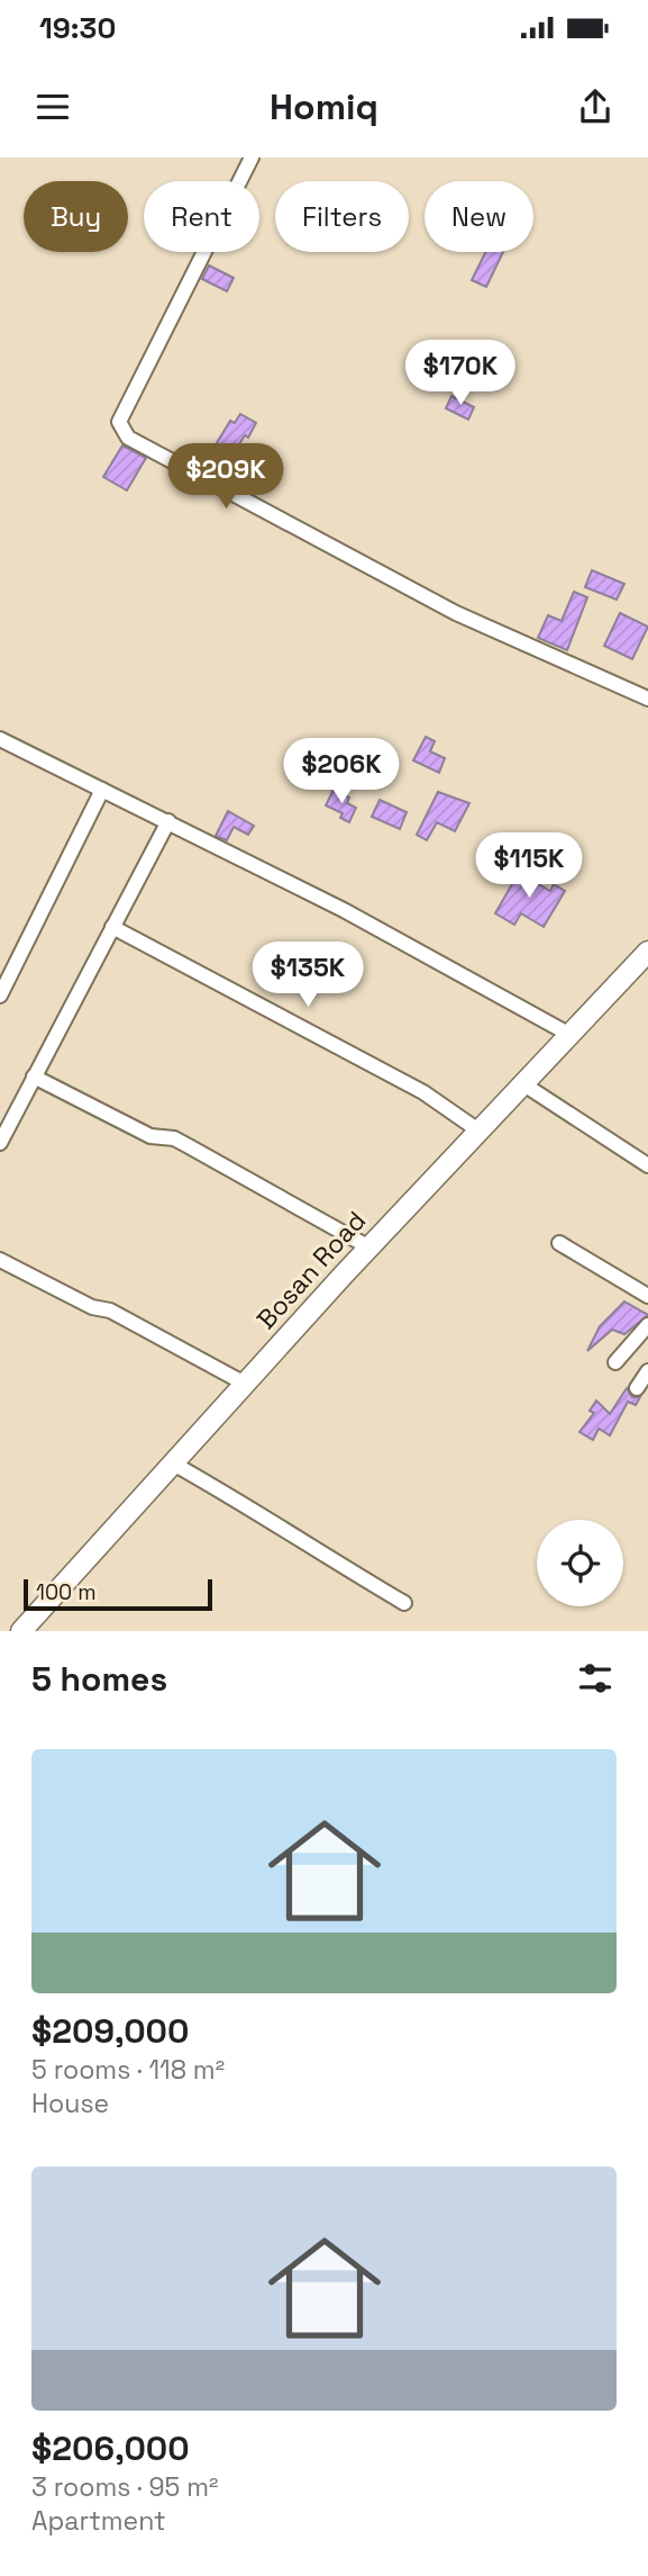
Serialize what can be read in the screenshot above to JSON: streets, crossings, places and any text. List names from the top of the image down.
{
  "streets": {
    "main road": ["Bosan Road"]
  },
  "scale_bar": "100 m",
  "page": {
    "status": "19:30",
    "header": "Homiq",
    "chip": [
      "Buy",
      "Rent",
      "Filters",
      "New"
    ],
    "price": [
      "$170K",
      "$209K",
      "$206K",
      "$115K",
      "$135K"
    ],
    "scale": "100 m",
    "heading": "5 homes",
    "list": [
      {
        "name": "$209,000",
        "note": "5 rooms · 118 m² · House"
      },
      {
        "name": "$206,000",
        "note": "3 rooms · 95 m² · Apartment"
      }
    ]
  }
}
